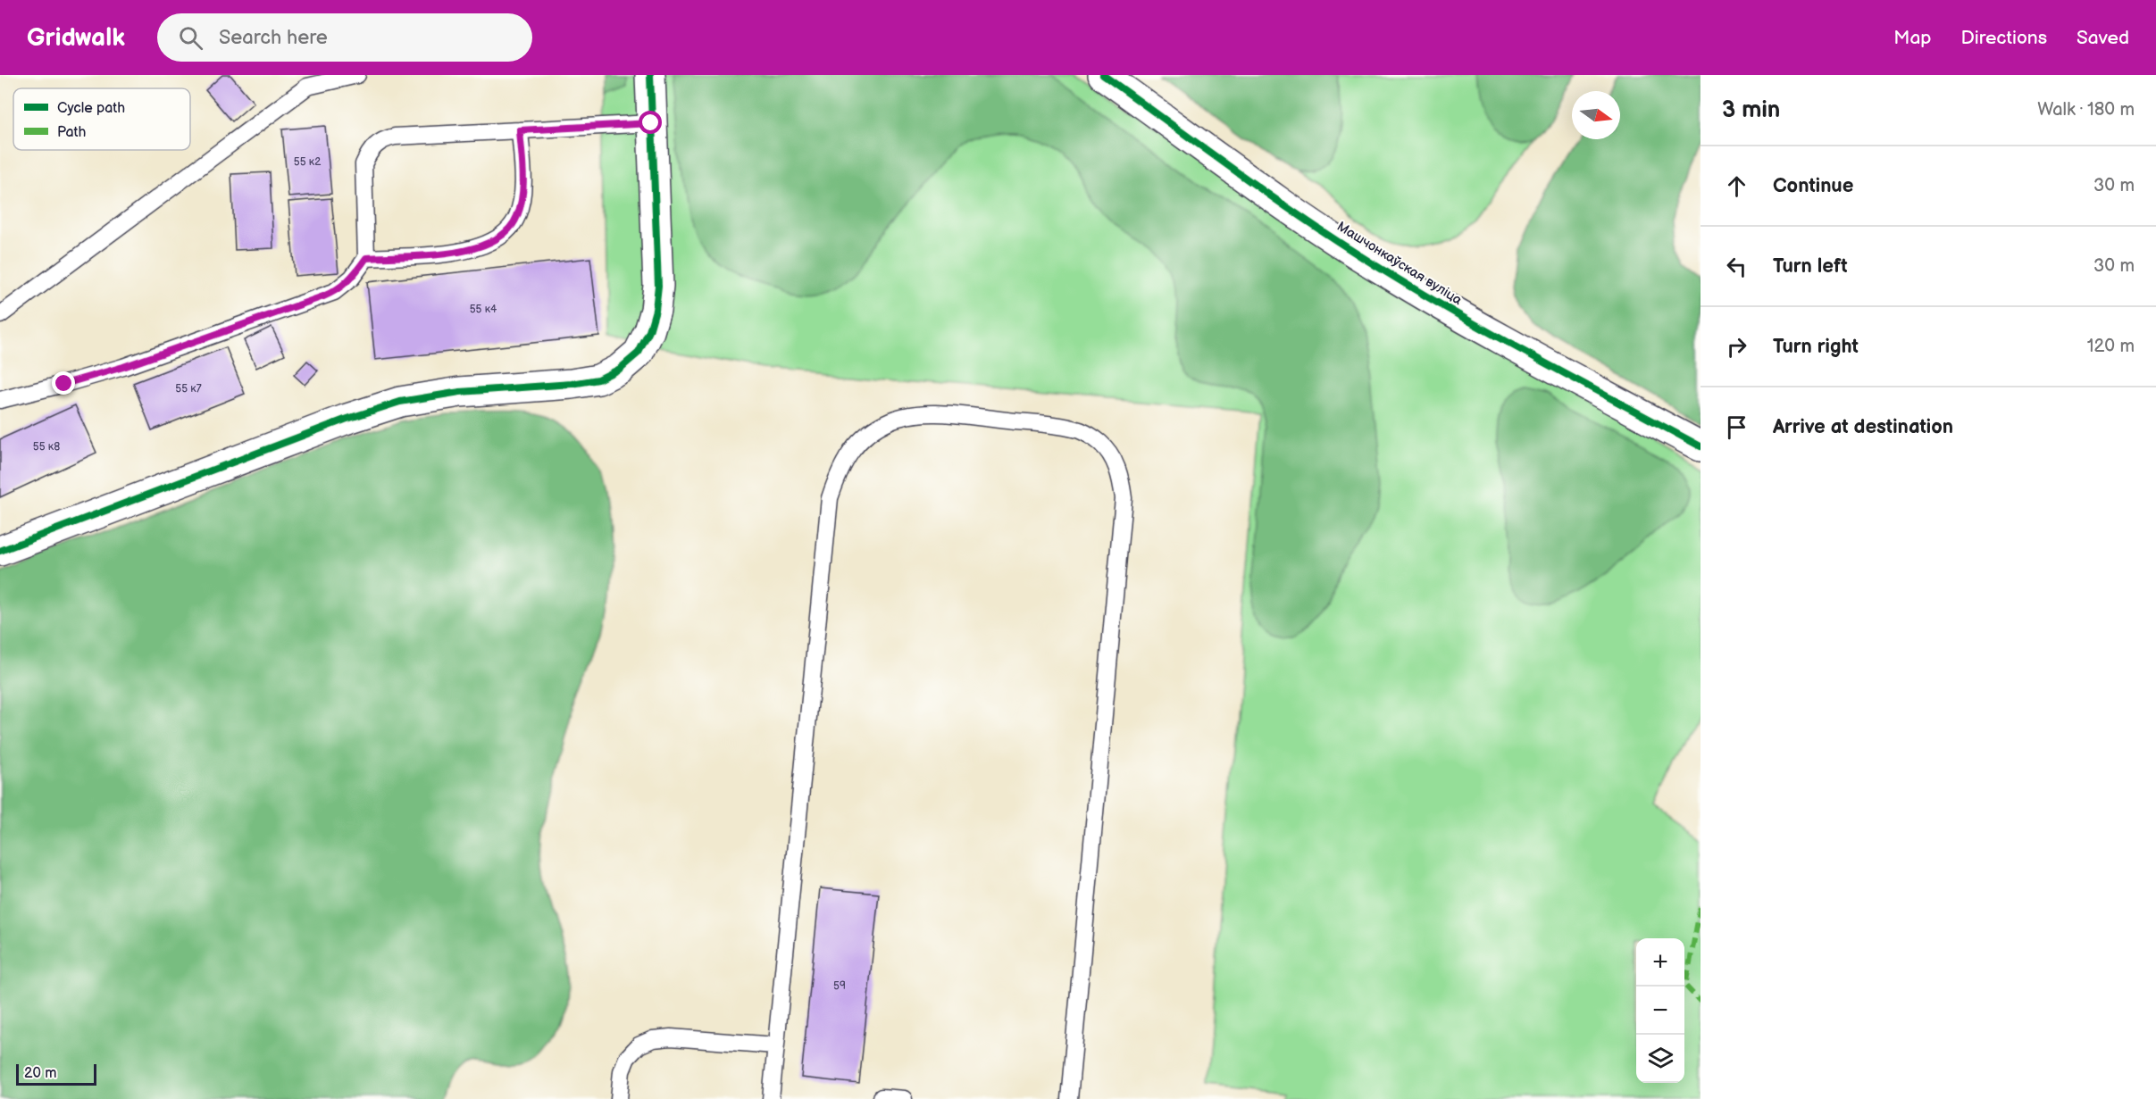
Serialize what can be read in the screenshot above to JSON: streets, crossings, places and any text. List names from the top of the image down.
{
  "streets": {
    "street": ["Машчонкаўская вуліца"]
  },
  "house_numbers": [
    "55 к2",
    "55 к4",
    "55 к7",
    "55 к8",
    "59"
  ],
  "legend": ["Cycle path", "Path"],
  "scale_bar": "20 m",
  "north": "right",
  "page": {
    "header": "Gridwalk",
    "search": "Search here",
    "nav": ["Map", "Directions", "Saved"],
    "heading": ["3 min", "Walk · 180 m"],
    "list": [
      ["Continue", "30 m"],
      ["Turn left", "30 m"],
      ["Turn right", "120 m"],
      "Arrive at destination"
    ],
    "map_buttons": ["+", "−"],
    "scale": "20 m"
  }
}
